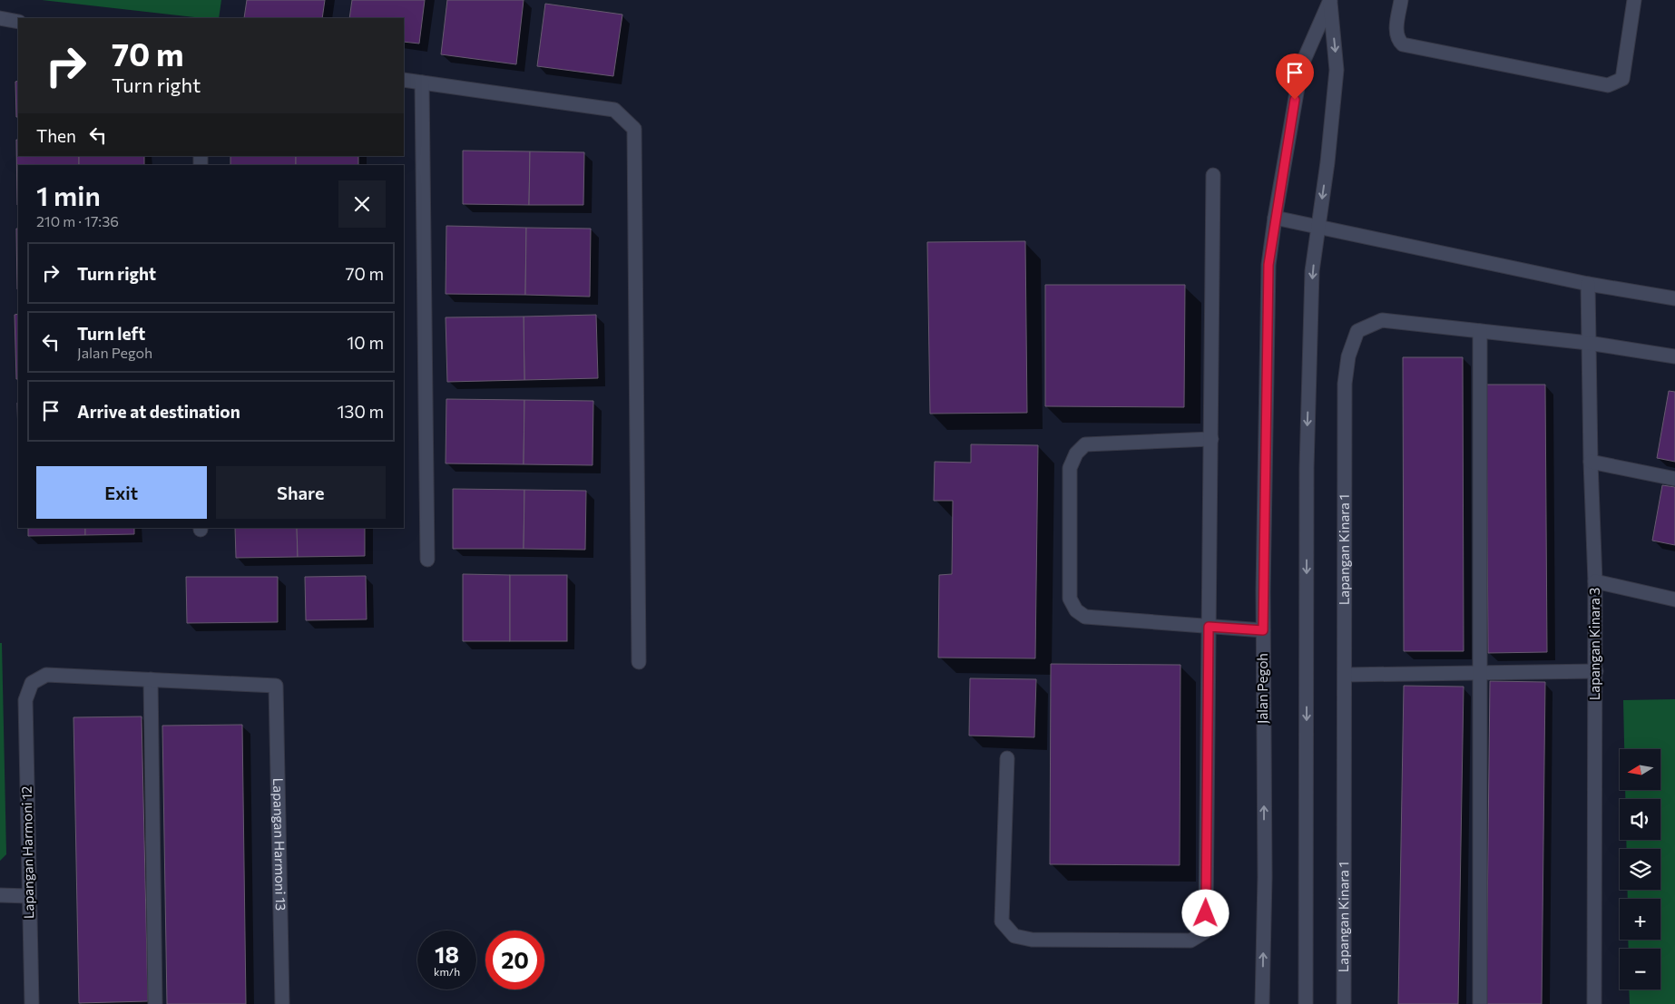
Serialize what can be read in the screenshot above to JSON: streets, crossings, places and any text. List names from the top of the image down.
{
  "streets": {
    "street": [
      "Lapangan Kinara 1",
      "Lapangan Kinara 3",
      "Jalan Pegoh",
      "Lapangan Harmoni 13",
      "Lapangan Harmoni 12"
    ]
  },
  "crossings": [
    ["Lapangan Kinara 1", "Lapangan Kinara 3"],
    ["Lapangan Harmoni 13", "Lapangan Harmoni 12"]
  ],
  "north": "left",
  "page": {
    "turn": ["70 m", "Turn right"],
    "then": "Then",
    "heading": ["1 min", "210 m · 17:36"],
    "list": [
      {
        "name": "Turn right",
        "value": "70 m"
      },
      {
        "name": "Turn left",
        "note": "Jalan Pegoh",
        "value": "10 m"
      },
      {
        "name": "Arrive at destination",
        "value": "130 m"
      }
    ],
    "buttons": ["Exit", "Share"],
    "map_buttons": ["+", "−"],
    "speed": "18 km/h",
    "limit": "20"
  }
}
